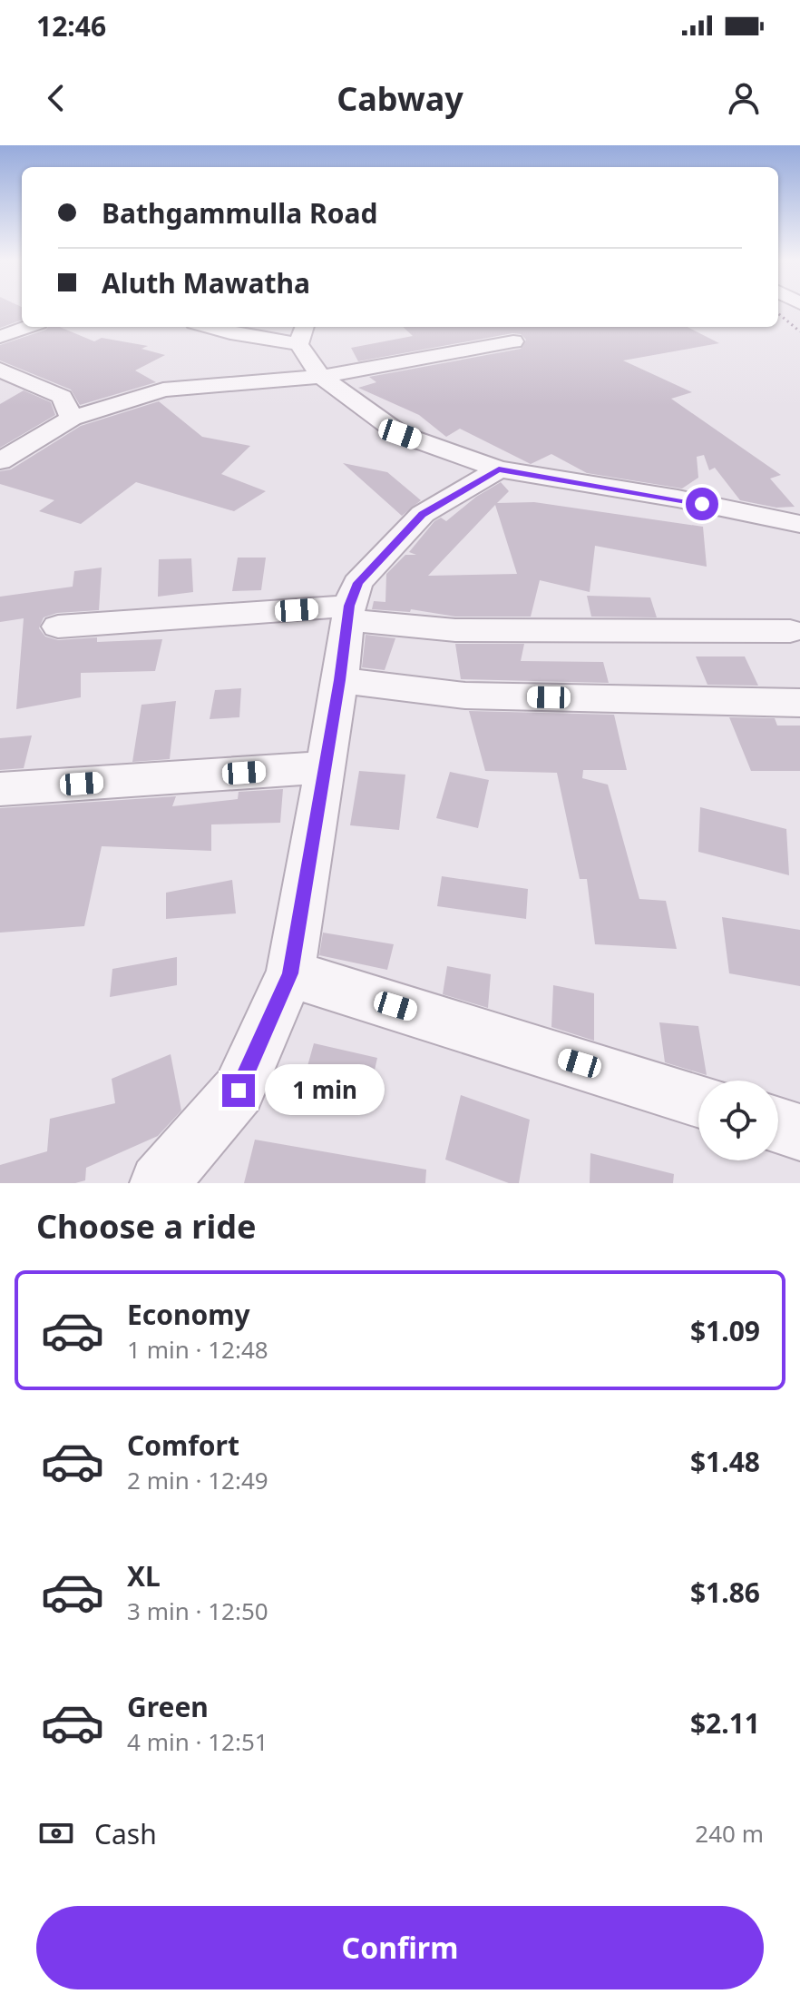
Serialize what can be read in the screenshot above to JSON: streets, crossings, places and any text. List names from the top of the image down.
{
  "page": {
    "status": "12:46",
    "header": "Cabway",
    "banner": ["Bathgammulla Road", "Aluth Mawatha"],
    "bubble": "1 min",
    "heading": "Choose a ride",
    "list": [
      {
        "name": "Economy",
        "note": "1 min · 12:48",
        "value": "$1.09"
      },
      {
        "name": "Comfort",
        "note": "2 min · 12:49",
        "value": "$1.48"
      },
      {
        "name": "XL",
        "note": "3 min · 12:50",
        "value": "$1.86"
      },
      {
        "name": "Green",
        "note": "4 min · 12:51",
        "value": "$2.11"
      }
    ],
    "pay": ["Cash", "240 m"],
    "buttons": "Confirm"
  }
}
